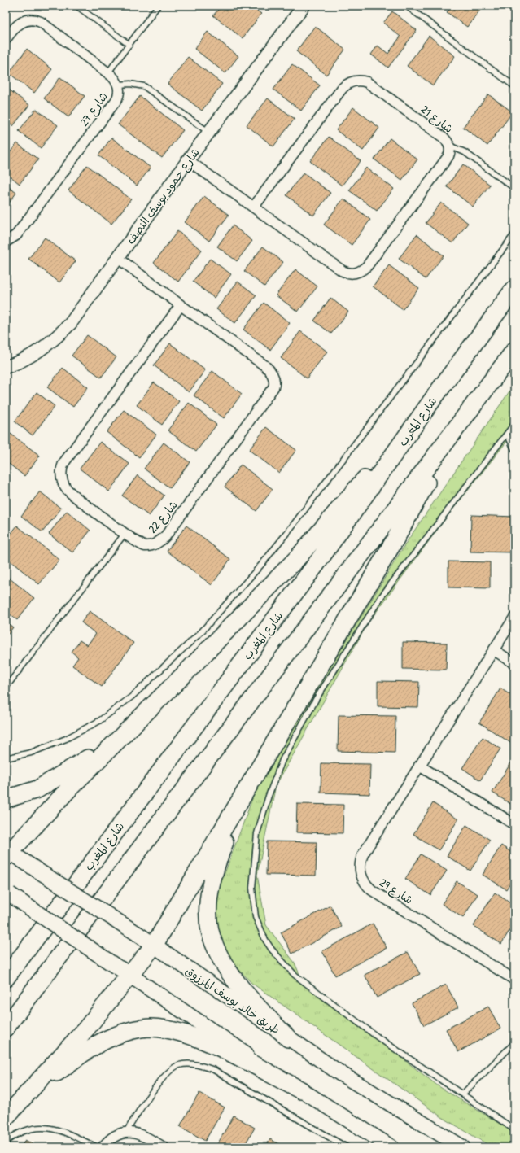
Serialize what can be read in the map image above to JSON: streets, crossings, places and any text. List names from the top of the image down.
{
  "streets": {
    "highway": ["شارع المغرب"],
    "main road": ["طريق خالد يوسف المرزوق"],
    "street": [
      "شارع 27",
      "شارع 21",
      "شارع حمود يوسف النصف",
      "شارع 22",
      "شارع 29"
    ]
  },
  "crossings": [
    ["شارع 21", "شارع حمود يوسف النصف"],
    ["شارع حمود يوسف النصف", "شارع 22"]
  ]
}
